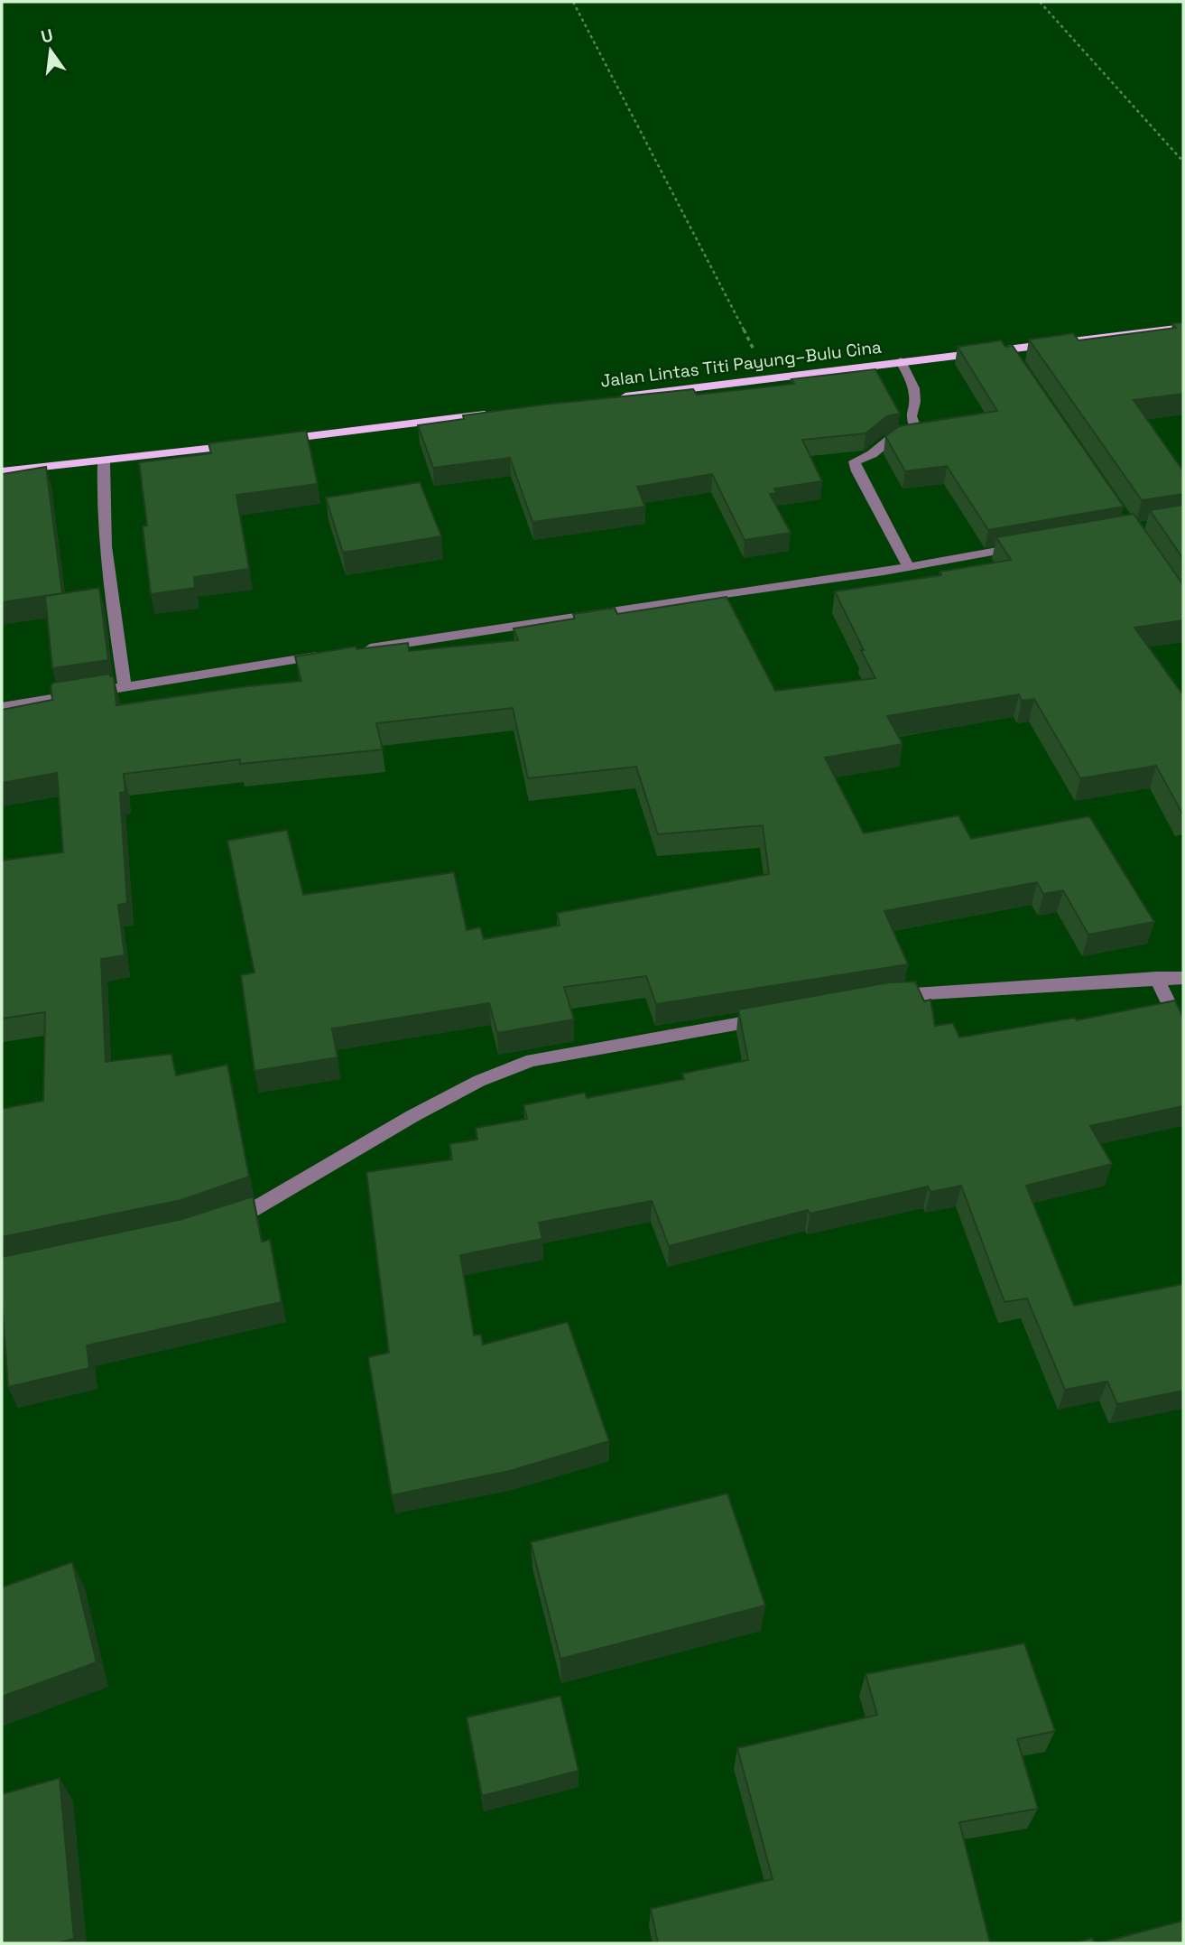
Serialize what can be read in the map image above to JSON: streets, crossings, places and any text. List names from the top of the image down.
{
  "streets": {
    "main road": ["Jalan Lintas Titi Payung–Bulu Cina"]
  },
  "north": "top"
}
